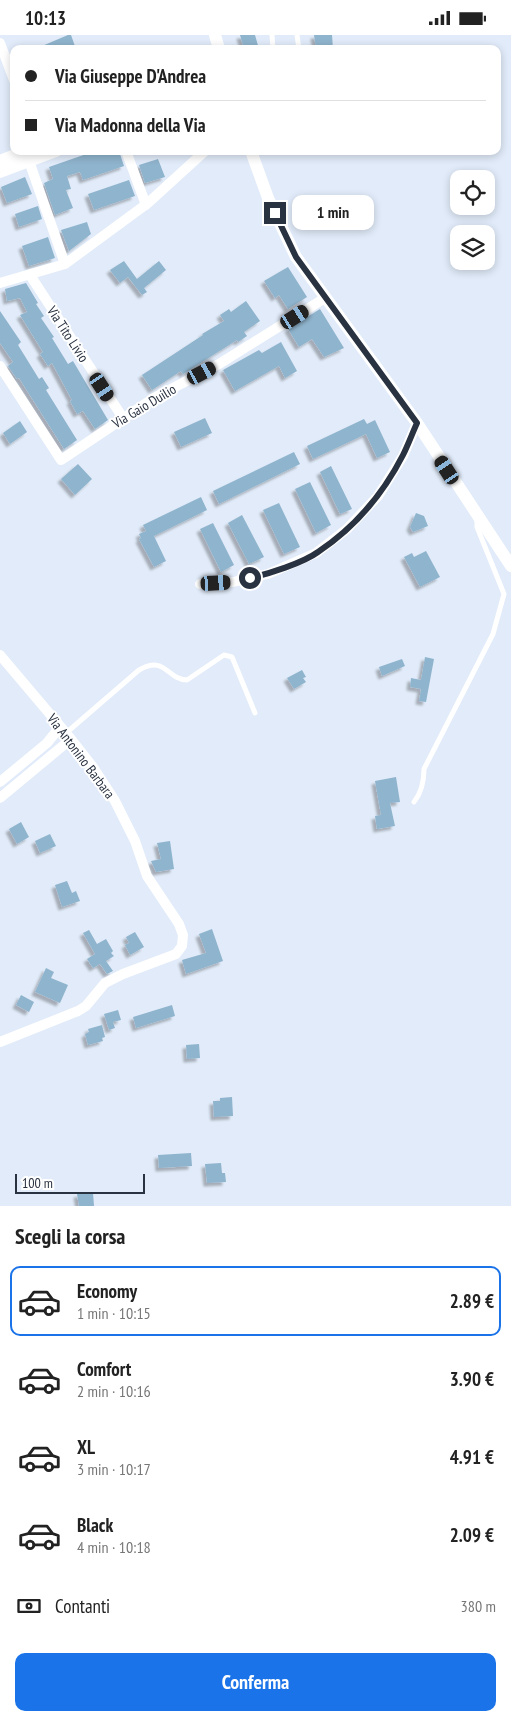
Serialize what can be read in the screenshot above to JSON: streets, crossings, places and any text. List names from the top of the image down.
{
  "streets": {
    "street": ["Via Tito Livio", "Via Gaio Duilio", "Via Antonino Barbara"]
  },
  "crossings": [
    ["Via Tito Livio", "Via Gaio Duilio"]
  ],
  "scale_bar": "100 m",
  "page": {
    "status": "10:13",
    "banner": ["Via Giuseppe D'Andrea", "Via Madonna della Via"],
    "bubble": "1 min",
    "scale": "100 m",
    "heading": "Scegli la corsa",
    "list": [
      {
        "name": "Economy",
        "note": "1 min · 10:15",
        "value": "2.89 €"
      },
      {
        "name": "Comfort",
        "note": "2 min · 10:16",
        "value": "3.90 €"
      },
      {
        "name": "XL",
        "note": "3 min · 10:17",
        "value": "4.91 €"
      },
      {
        "name": "Black",
        "note": "4 min · 10:18",
        "value": "2.09 €"
      }
    ],
    "pay": ["Contanti", "380 m"],
    "buttons": "Conferma"
  }
}
